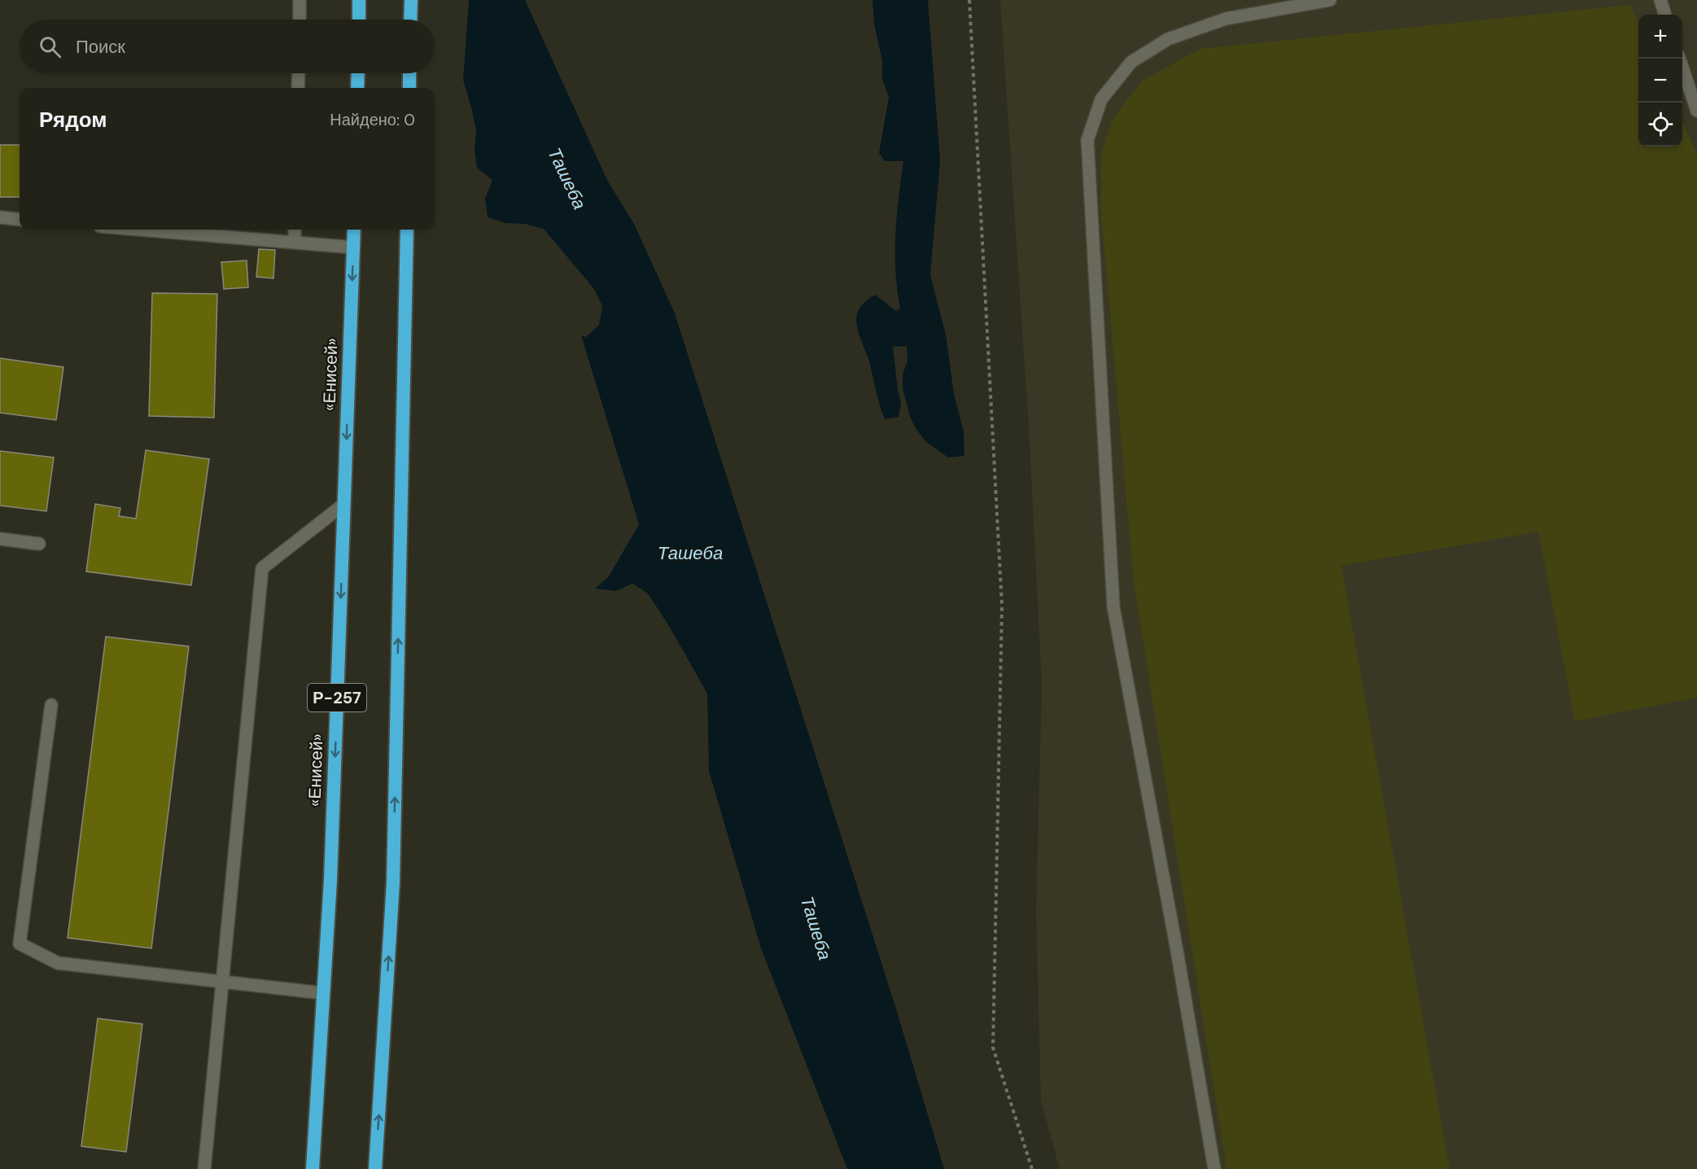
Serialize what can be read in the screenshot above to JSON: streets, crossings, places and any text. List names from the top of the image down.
{
  "streets": {
    "highway": ["«Енисей»", "Р-257"]
  },
  "water": ["Ташеба"],
  "page": {
    "map_buttons": ["+", "−"],
    "search": "Поиск",
    "heading": ["Рядом", "Найдено: 0"]
  }
}
